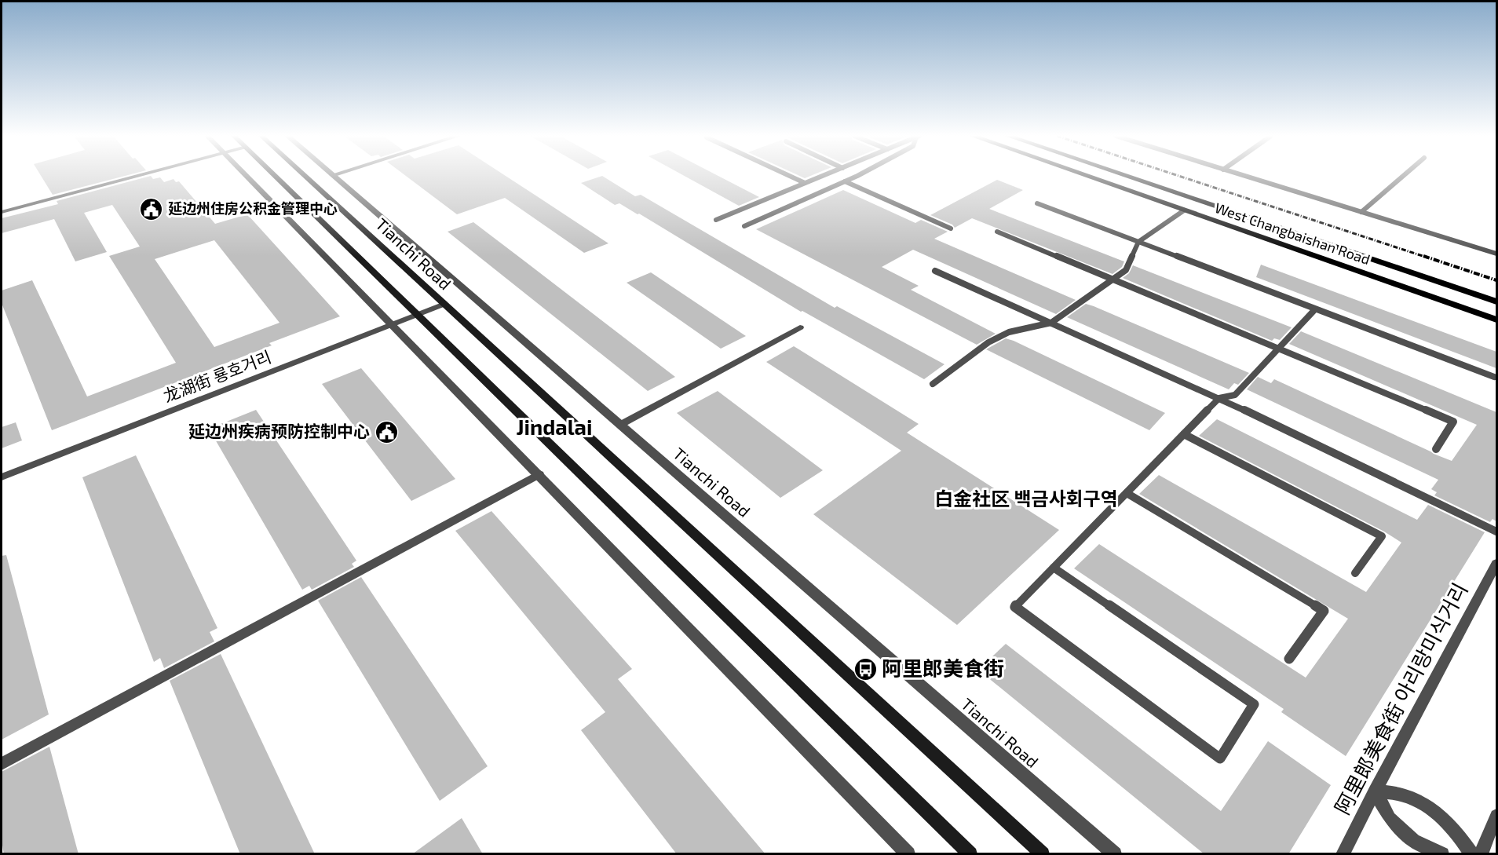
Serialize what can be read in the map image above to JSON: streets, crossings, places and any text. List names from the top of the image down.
{
  "streets": {
    "main road": ["West Changbaishan Road", "Tianchi Road"],
    "street": ["龙湖街 룡호거리", "阿里郎美食街 아리랑미식거리"]
  },
  "crossings": [
    ["Tianchi Road", "龙湖街 룡호거리"]
  ],
  "districts": ["Jindalai", "白金社区 백금사회구역"],
  "places": {
    "public building": ["延边州住房公积金管理中心", "延边州疾病预防控制中心"],
    "bus stop": ["阿里郎美食街"]
  }
}
